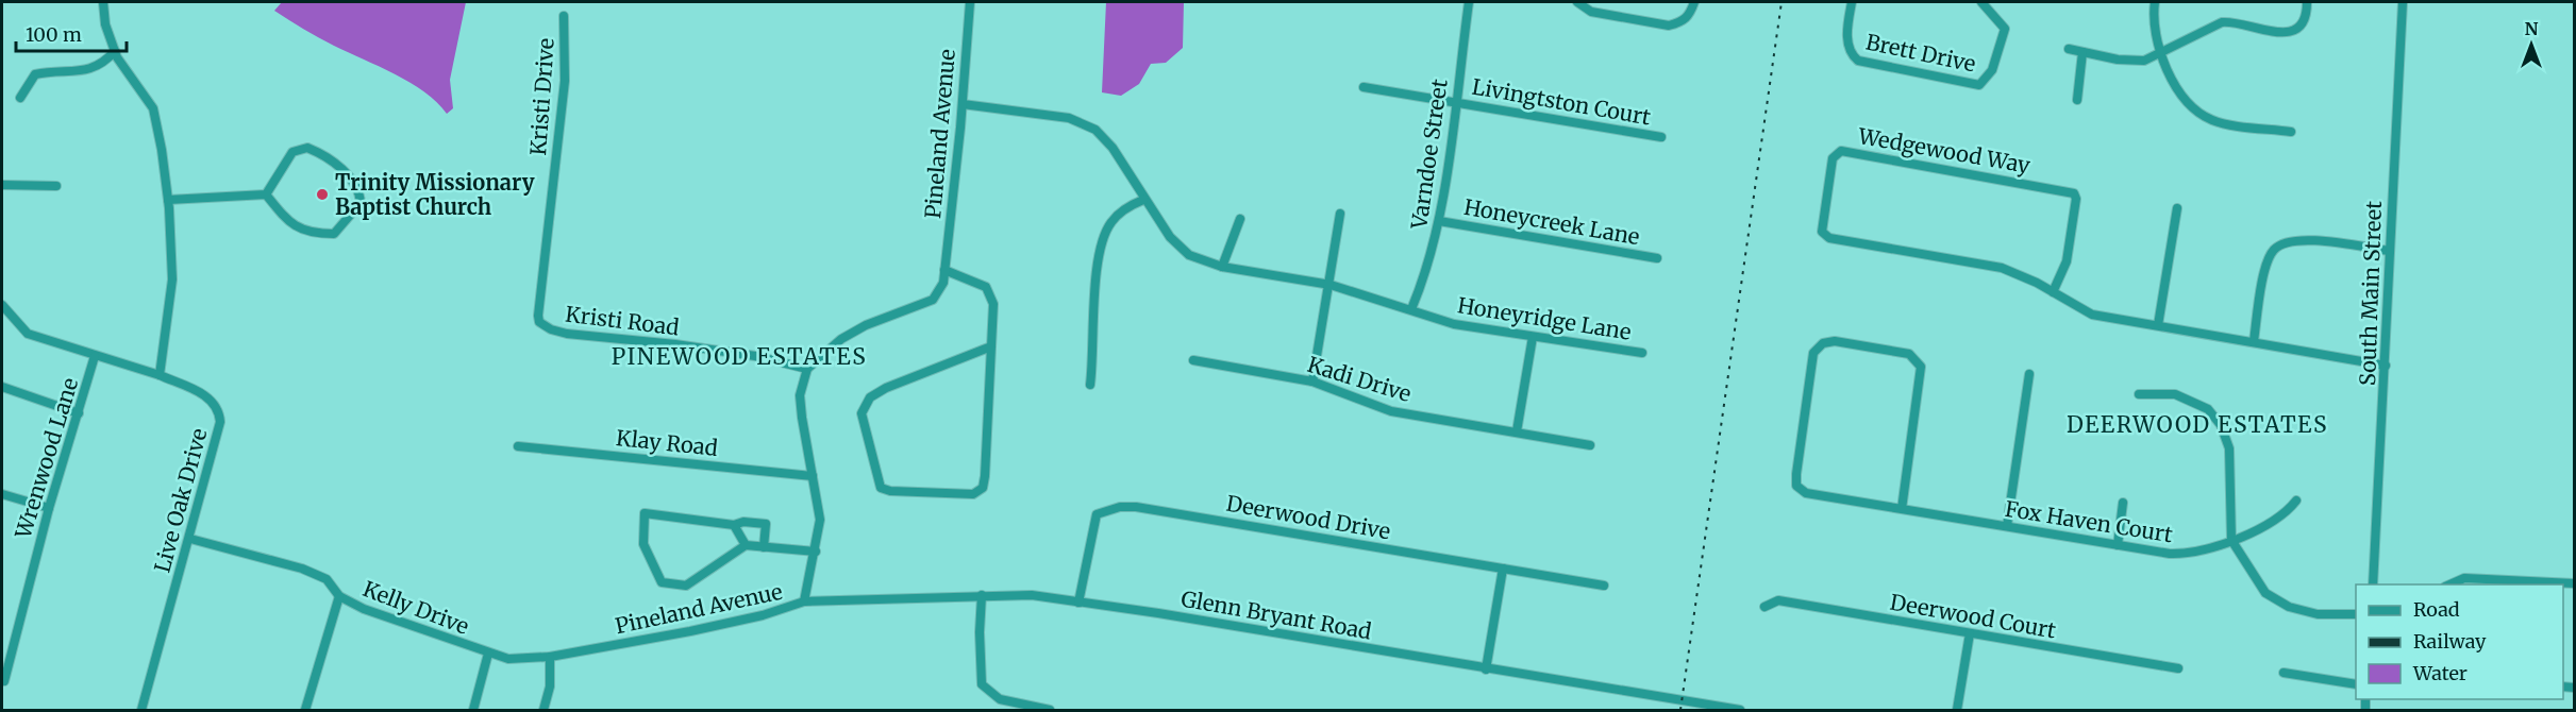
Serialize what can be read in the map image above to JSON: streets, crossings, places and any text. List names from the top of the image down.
{
  "streets": {
    "street": [
      "Brett Drive",
      "Kristi Drive",
      "Livingtston Court",
      "Pineland Avenue",
      "Wedgewood Way",
      "Varndoe Street",
      "Honeycreek Lane",
      "South Main Street",
      "Honeyridge Lane",
      "Kristi Road",
      "Kadi Drive",
      "Klay Road",
      "Wrenwood Lane",
      "Live Oak Drive",
      "Deerwood Drive",
      "Fox Haven Court",
      "Kelly Drive",
      "Glenn Bryant Road",
      "Deerwood Court"
    ]
  },
  "crossings": [
    ["Kristi Drive", "Kristi Road"],
    ["Livingtston Court", "Varndoe Street"],
    ["Pineland Avenue", "Kristi Road"],
    ["Pineland Avenue", "Klay Road"],
    ["Pineland Avenue", "Kelly Drive"],
    ["Pineland Avenue", "Glenn Bryant Road"],
    ["Wedgewood Way", "South Main Street"],
    ["Varndoe Street", "Honeycreek Lane"],
    ["Varndoe Street", "Honeyridge Lane"],
    ["Live Oak Drive", "Kelly Drive"],
    ["Deerwood Drive", "Glenn Bryant Road"]
  ],
  "districts": ["PINEWOOD ESTATES", "DEERWOOD ESTATES"],
  "places": ["Trinity Missionary Baptist Church"],
  "legend": ["Road", "Railway", "Water"],
  "scale_bar": "100 m",
  "north": "top"
}
